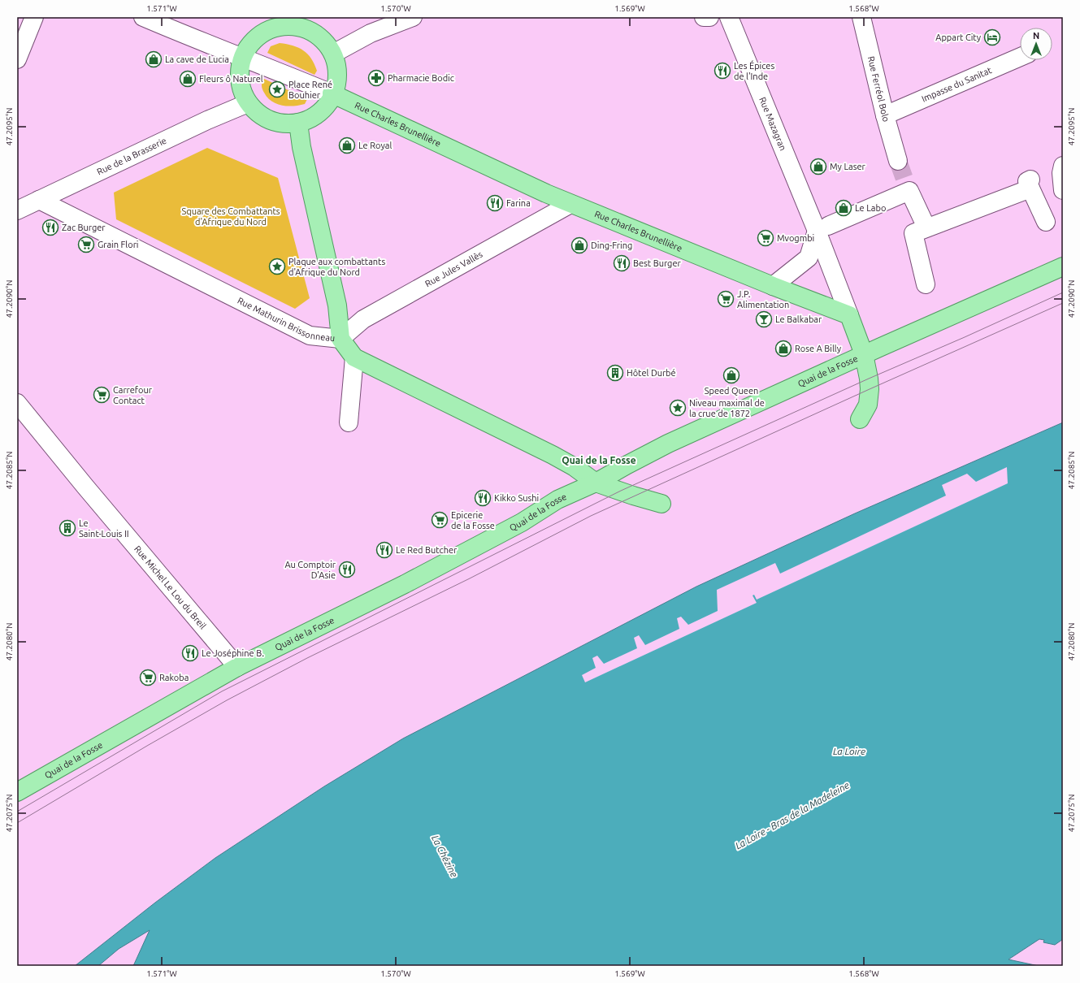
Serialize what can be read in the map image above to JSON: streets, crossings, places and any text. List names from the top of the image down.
{
  "streets": {
    "main road": ["Rue Charles Brunellière", "Rue Mathurin Brissonneau", "Quai de la Fosse"],
    "street": [
      "Impasse du Sanitat",
      "Rue Ferréol Bolo",
      "Rue Mazagran",
      "Rue de la Brasserie",
      "Rue Jules Vallès",
      "Rue Michel Le Lou du Breil"
    ]
  },
  "crossings": [
    ["Impasse du Sanitat", "Rue Ferréol Bolo"],
    ["Rue Charles Brunellière", "Rue Mazagran"],
    ["Rue Charles Brunellière", "Rue Jules Vallès"],
    ["Rue de la Brasserie", "Rue Mathurin Brissonneau"],
    ["Rue Jules Vallès", "Rue Mathurin Brissonneau"],
    ["Rue Mathurin Brissonneau", "Quai de la Fosse"],
    ["Quai de la Fosse", "Rue Michel Le Lou du Breil"]
  ],
  "districts": ["Quai de la Fosse"],
  "water": ["La Loire", "La Loire - Bras de la Madeleine", "La Chézine"],
  "parks": ["Square des Combattants d'Afrique du Nord"],
  "places": {
    "hotel": ["Appart City"],
    "shop": [
      "La cave de Lucia",
      "Fleurs ô Naturel",
      "Le Royal",
      "My Laser",
      "Le Labo",
      "Ding-Fring",
      "Rose A Billy",
      "Speed Queen"
    ],
    "restaurant": [
      "Les Épices de l'Inde",
      "Farina",
      "Zac Burger",
      "Best Burger",
      "Kikko Sushi",
      "Le Red Butcher",
      "Au Comptoir D'Asie",
      "Le Joséphine B."
    ],
    "pharmacy": ["Pharmacie Bodic"],
    "place": ["Place René Bouhier", "Plaque aux combattants d'Afrique du Nord", "Niveau maximal de la crue de 1872"],
    "supermarket": [
      "Mvogmbi",
      "Grain Flori",
      "J.P. Alimentation",
      "Carrefour Contact",
      "Epicerie de la Fosse",
      "Rakoba"
    ],
    "bar": ["Le Balkabar"],
    "building": ["Hôtel Durbé", "Le Saint-Louis II"]
  },
  "north": "top",
  "coordinates": [
    "1.571°W",
    "1.570°W",
    "1.569°W",
    "1.568°W",
    "47.2095°N",
    "47.2090°N",
    "47.2085°N",
    "47.2080°N",
    "47.2075°N"
  ]
}
